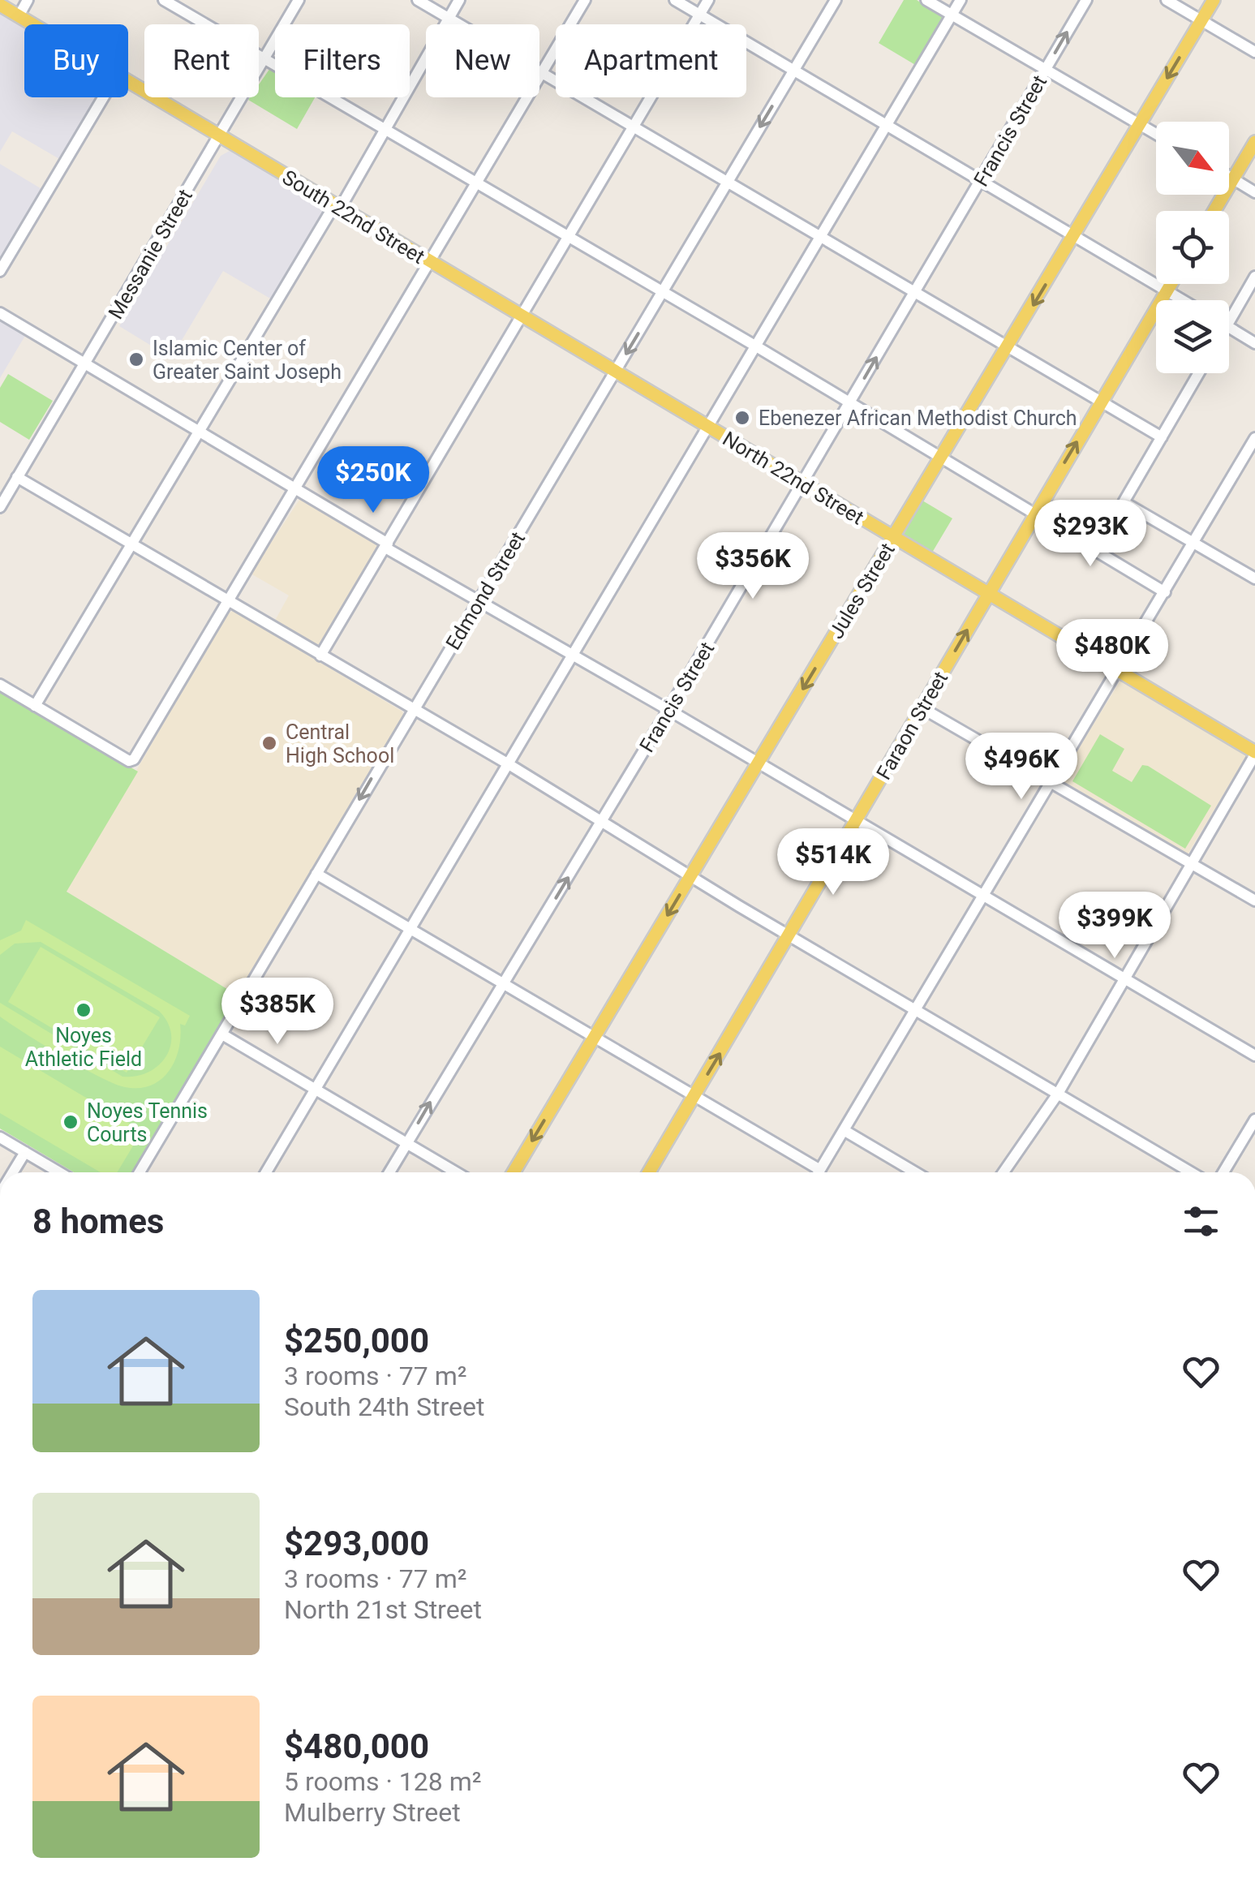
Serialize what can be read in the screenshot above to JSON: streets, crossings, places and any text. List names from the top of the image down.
{
  "streets": {
    "main road": [
      "South 22nd Street",
      "North 22nd Street",
      "Jules Street",
      "Faraon Street"
    ],
    "street": ["Francis Street", "Messanie Street", "Edmond Street"]
  },
  "crossings": [
    ["Francis Street", "North 22nd Street"],
    ["South 22nd Street", "Messanie Street"],
    ["South 22nd Street", "North 22nd Street"],
    ["South 22nd Street", "Edmond Street"],
    ["North 22nd Street", "Jules Street"],
    ["North 22nd Street", "Faraon Street"]
  ],
  "one_way": ["Francis Street", "Jules Street", "Faraon Street"],
  "places": [
    "Islamic Center of Greater Saint Joseph",
    "Ebenezer African Methodist Church",
    "Central High School",
    "Noyes Athletic Field",
    "Noyes Tennis Courts"
  ],
  "north": "bottom right",
  "page": {
    "chip": [
      "Buy",
      "Rent",
      "Filters",
      "New",
      "Apartment"
    ],
    "price": [
      "$250K",
      "$293K",
      "$356K",
      "$480K",
      "$496K",
      "$514K",
      "$399K",
      "$385K"
    ],
    "heading": "8 homes",
    "list": [
      {
        "name": "$250,000",
        "note": "3 rooms · 77 m² · South 24th Street"
      },
      {
        "name": "$293,000",
        "note": "3 rooms · 77 m² · North 21st Street"
      },
      {
        "name": "$480,000",
        "note": "5 rooms · 128 m² · Mulberry Street"
      }
    ]
  }
}
